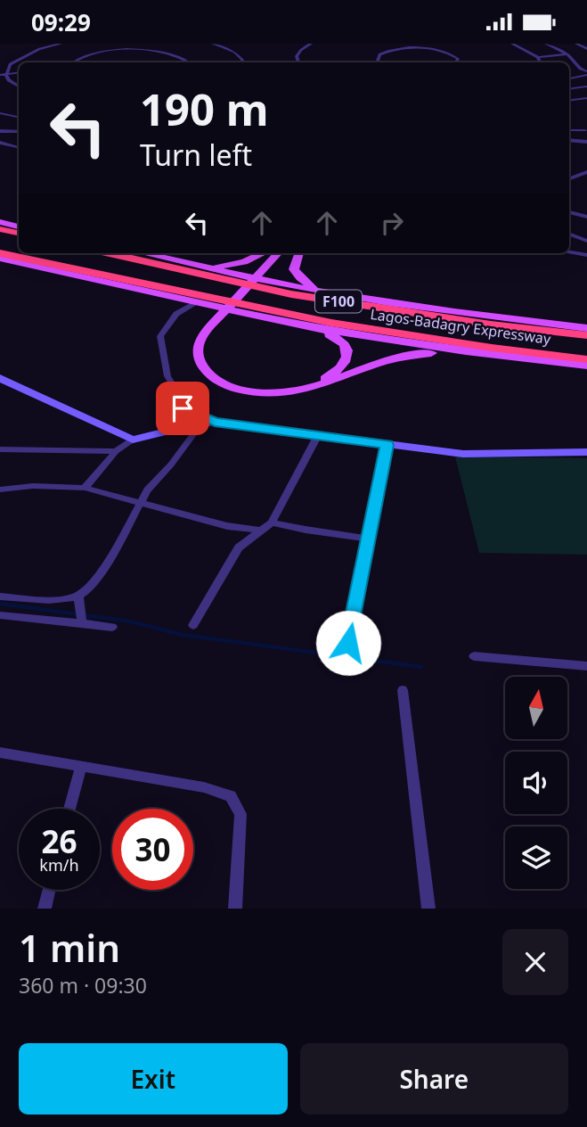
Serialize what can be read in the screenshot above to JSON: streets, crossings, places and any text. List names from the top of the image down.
{
  "streets": {
    "highway": ["F100", "Lagos-Badagry Expressway"]
  },
  "north": "top",
  "page": {
    "status": "09:29",
    "turn": ["190 m", "Turn left"],
    "speed": "26 km/h",
    "limit": "30",
    "heading": ["1 min", "360 m · 09:30"],
    "buttons": ["Exit", "Share"]
  }
}
